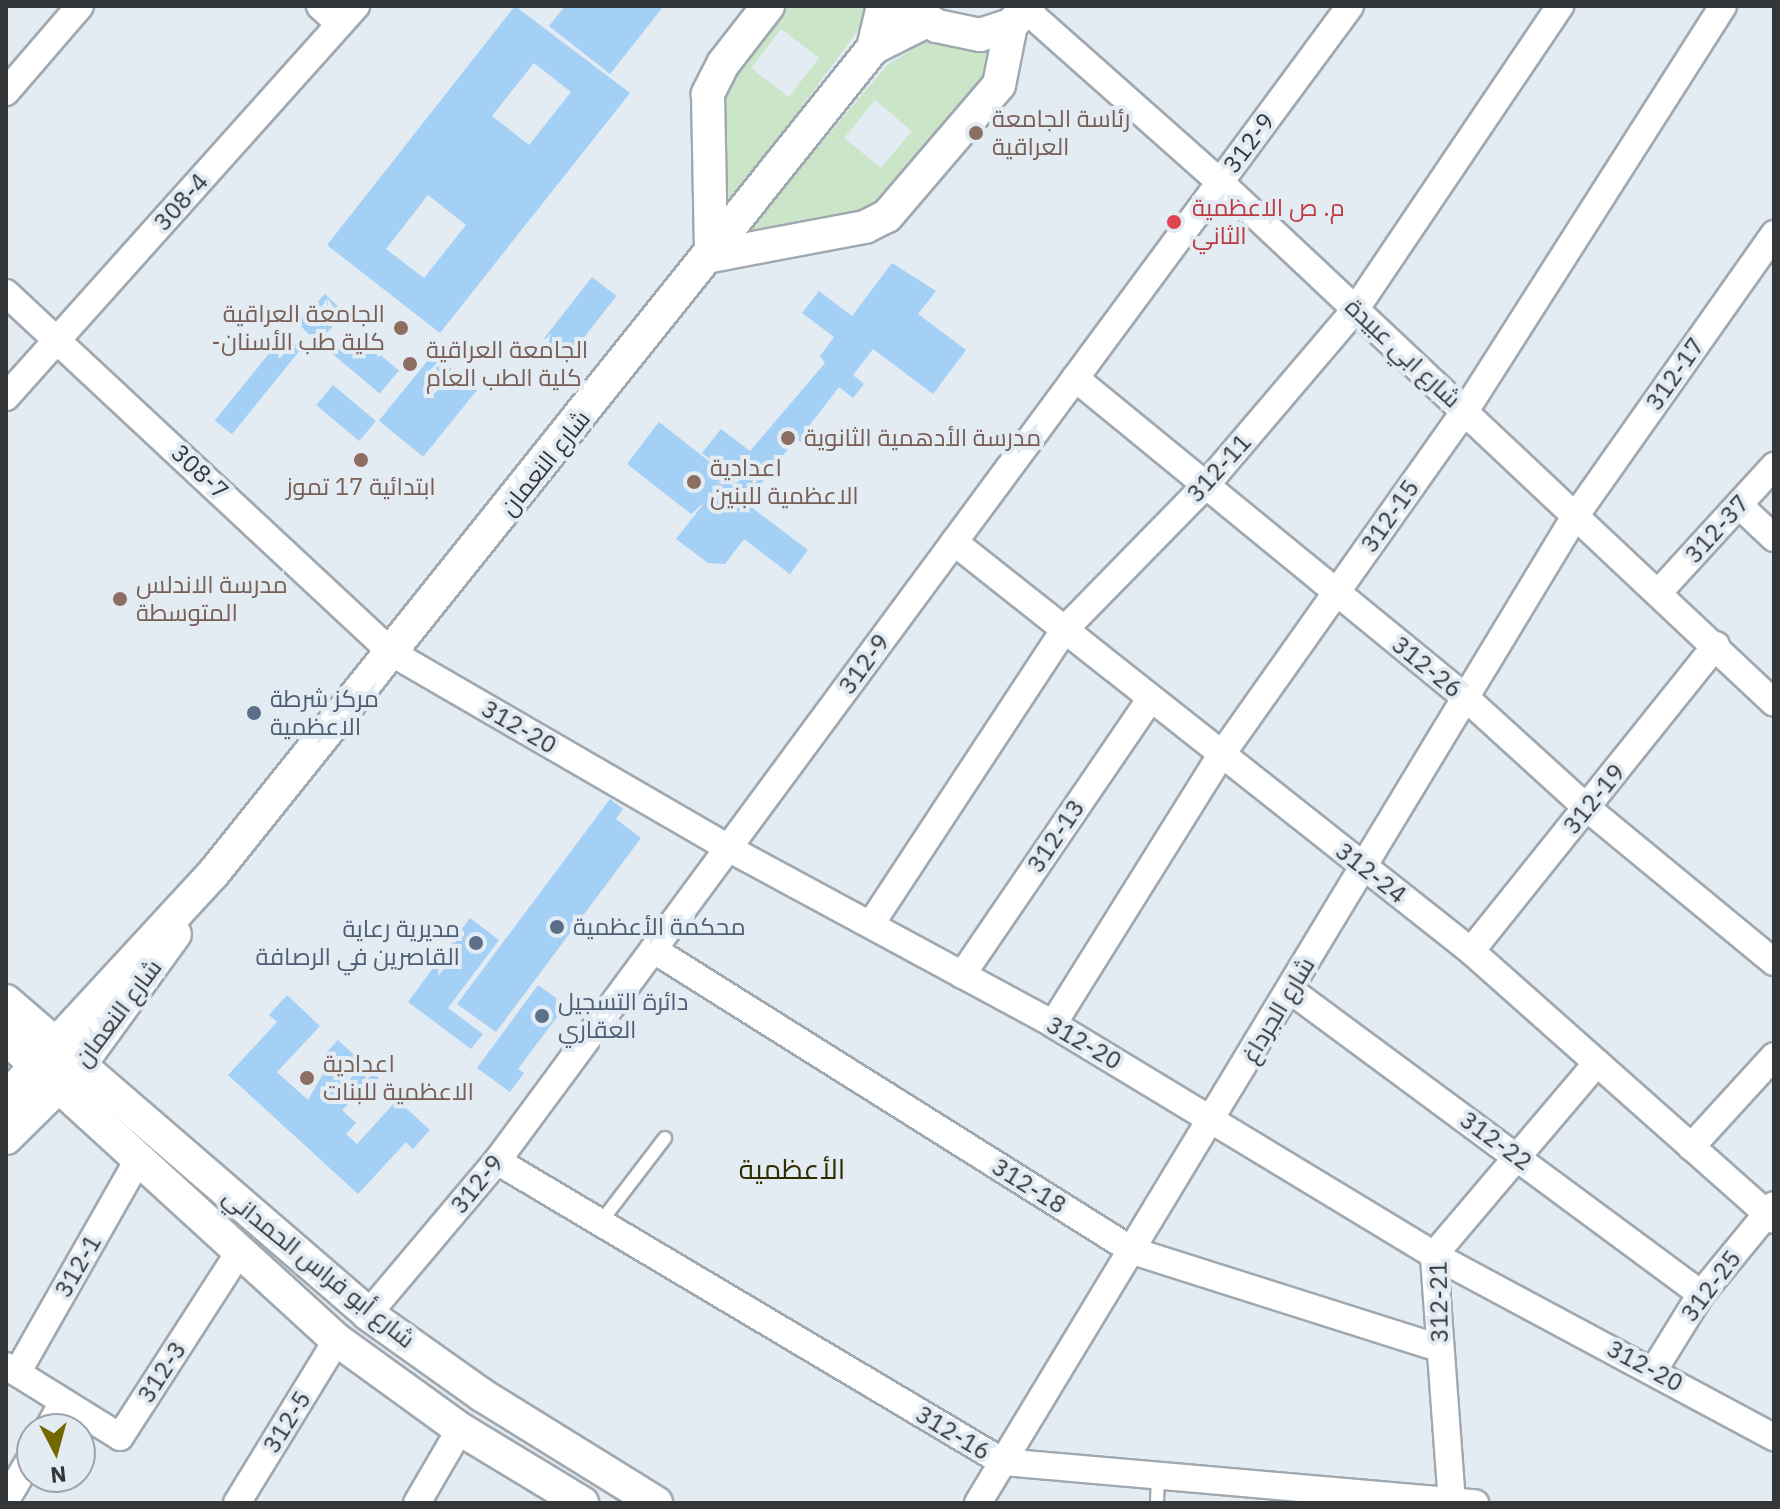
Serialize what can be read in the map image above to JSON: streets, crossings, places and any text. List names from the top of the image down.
{
  "streets": {
    "street": [
      "312-9",
      "308-4",
      "شارع ابي عبيدة",
      "312-17",
      "شارع النعمان",
      "312-11",
      "308-7",
      "312-15",
      "312-37",
      "312-26",
      "312-20",
      "312-19",
      "312-13",
      "312-24",
      "شارع الجرداغ",
      "312-22",
      "312-18",
      "312-1",
      "شارع أبو فراس الحمداني",
      "312-25",
      "312-21",
      "312-3",
      "312-5",
      "312-16"
    ]
  },
  "crossings": [
    ["312-9", "شارع ابي عبيدة"],
    ["312-9", "312-26"],
    ["312-9", "312-20"],
    ["312-9", "312-24"],
    ["312-9", "312-18"],
    ["312-9", "شارع أبو فراس الحمداني"],
    ["312-9", "312-16"],
    ["308-4", "308-7"],
    ["شارع ابي عبيدة", "312-17"],
    ["شارع ابي عبيدة", "312-11"],
    ["شارع ابي عبيدة", "312-15"],
    ["شارع ابي عبيدة", "312-37"],
    ["شارع ابي عبيدة", "312-19"],
    ["شارع ابي عبيدة", "شارع الجرداغ"],
    ["312-17", "شارع الجرداغ"],
    ["شارع النعمان", "308-7"],
    ["شارع النعمان", "312-20"],
    ["شارع النعمان", "شارع أبو فراس الحمداني"],
    ["312-11", "312-26"],
    ["312-11", "312-20"],
    ["312-11", "312-24"],
    ["308-7", "312-20"],
    ["312-15", "312-26"],
    ["312-15", "312-20"],
    ["312-15", "312-24"],
    ["312-26", "312-19"],
    ["312-26", "شارع الجرداغ"],
    ["312-20", "312-13"],
    ["312-20", "شارع الجرداغ"],
    ["312-20", "312-25"],
    ["312-20", "312-21"],
    ["312-19", "312-24"],
    ["312-13", "312-24"],
    ["312-24", "شارع الجرداغ"],
    ["312-24", "312-25"],
    ["312-24", "312-21"],
    ["شارع الجرداغ", "312-22"],
    ["شارع الجرداغ", "312-18"],
    ["شارع الجرداغ", "312-16"],
    ["312-22", "312-25"],
    ["312-22", "312-21"],
    ["312-18", "312-21"],
    ["312-1", "شارع أبو فراس الحمداني"],
    ["312-1", "312-3"],
    ["شارع أبو فراس الحمداني", "312-3"],
    ["شارع أبو فراس الحمداني", "312-5"],
    ["312-21", "312-16"]
  ],
  "districts": ["الأعظمية"],
  "places": [
    "رئاسة الجامعة العراقية",
    "م. ص الاعظمية الثاني",
    "الجامعة العراقية -كلية طب الأسنان",
    "الجامعة العراقية كلية الطب العام",
    "مدرسة الأدهمية الثانوية",
    "ابتدائية 17 تموز",
    "اعدادية الاعظمية للبنين",
    "مدرسة الاندلس المتوسطة",
    "مركز شرطة الاعظمية",
    "محكمة الأعظمية",
    "مديرية رعاية القاصرين في الرصافة",
    "دائرة التسجيل العقاري",
    "اعدادية الاعظمية للبنات"
  ],
  "north": "bottom"
}
